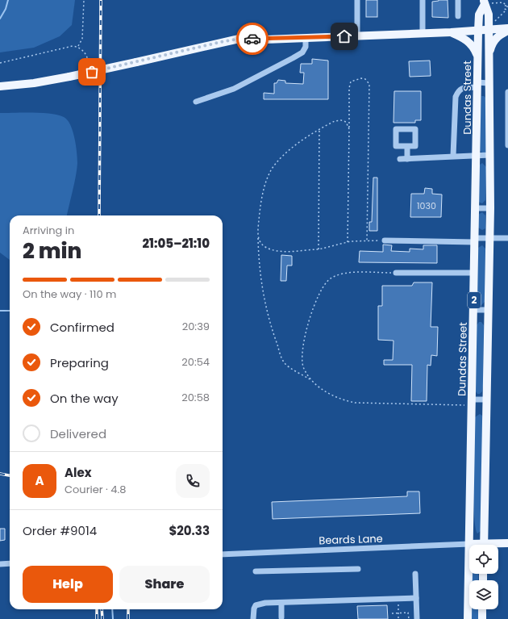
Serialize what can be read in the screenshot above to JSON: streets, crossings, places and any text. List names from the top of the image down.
{
  "streets": {
    "main road": ["Dundas Street", "2", "Beards Lane"]
  },
  "crossings": [
    ["Dundas Street", "Beards Lane"]
  ],
  "house_numbers": ["1030"],
  "page": {
    "heading": ["2 min", "Arriving in", "21:05–21:10"],
    "panel": [
      "Alex",
      "Courier · 4.8",
      "Order #9014",
      "$20.33"
    ],
    "bar": "On the way · 110 m",
    "list": [
      ["Confirmed", "20:39"],
      ["Preparing", "20:54"],
      ["On the way", "20:58"],
      "Delivered"
    ],
    "round": "A",
    "buttons": ["Help", "Share"]
  }
}
